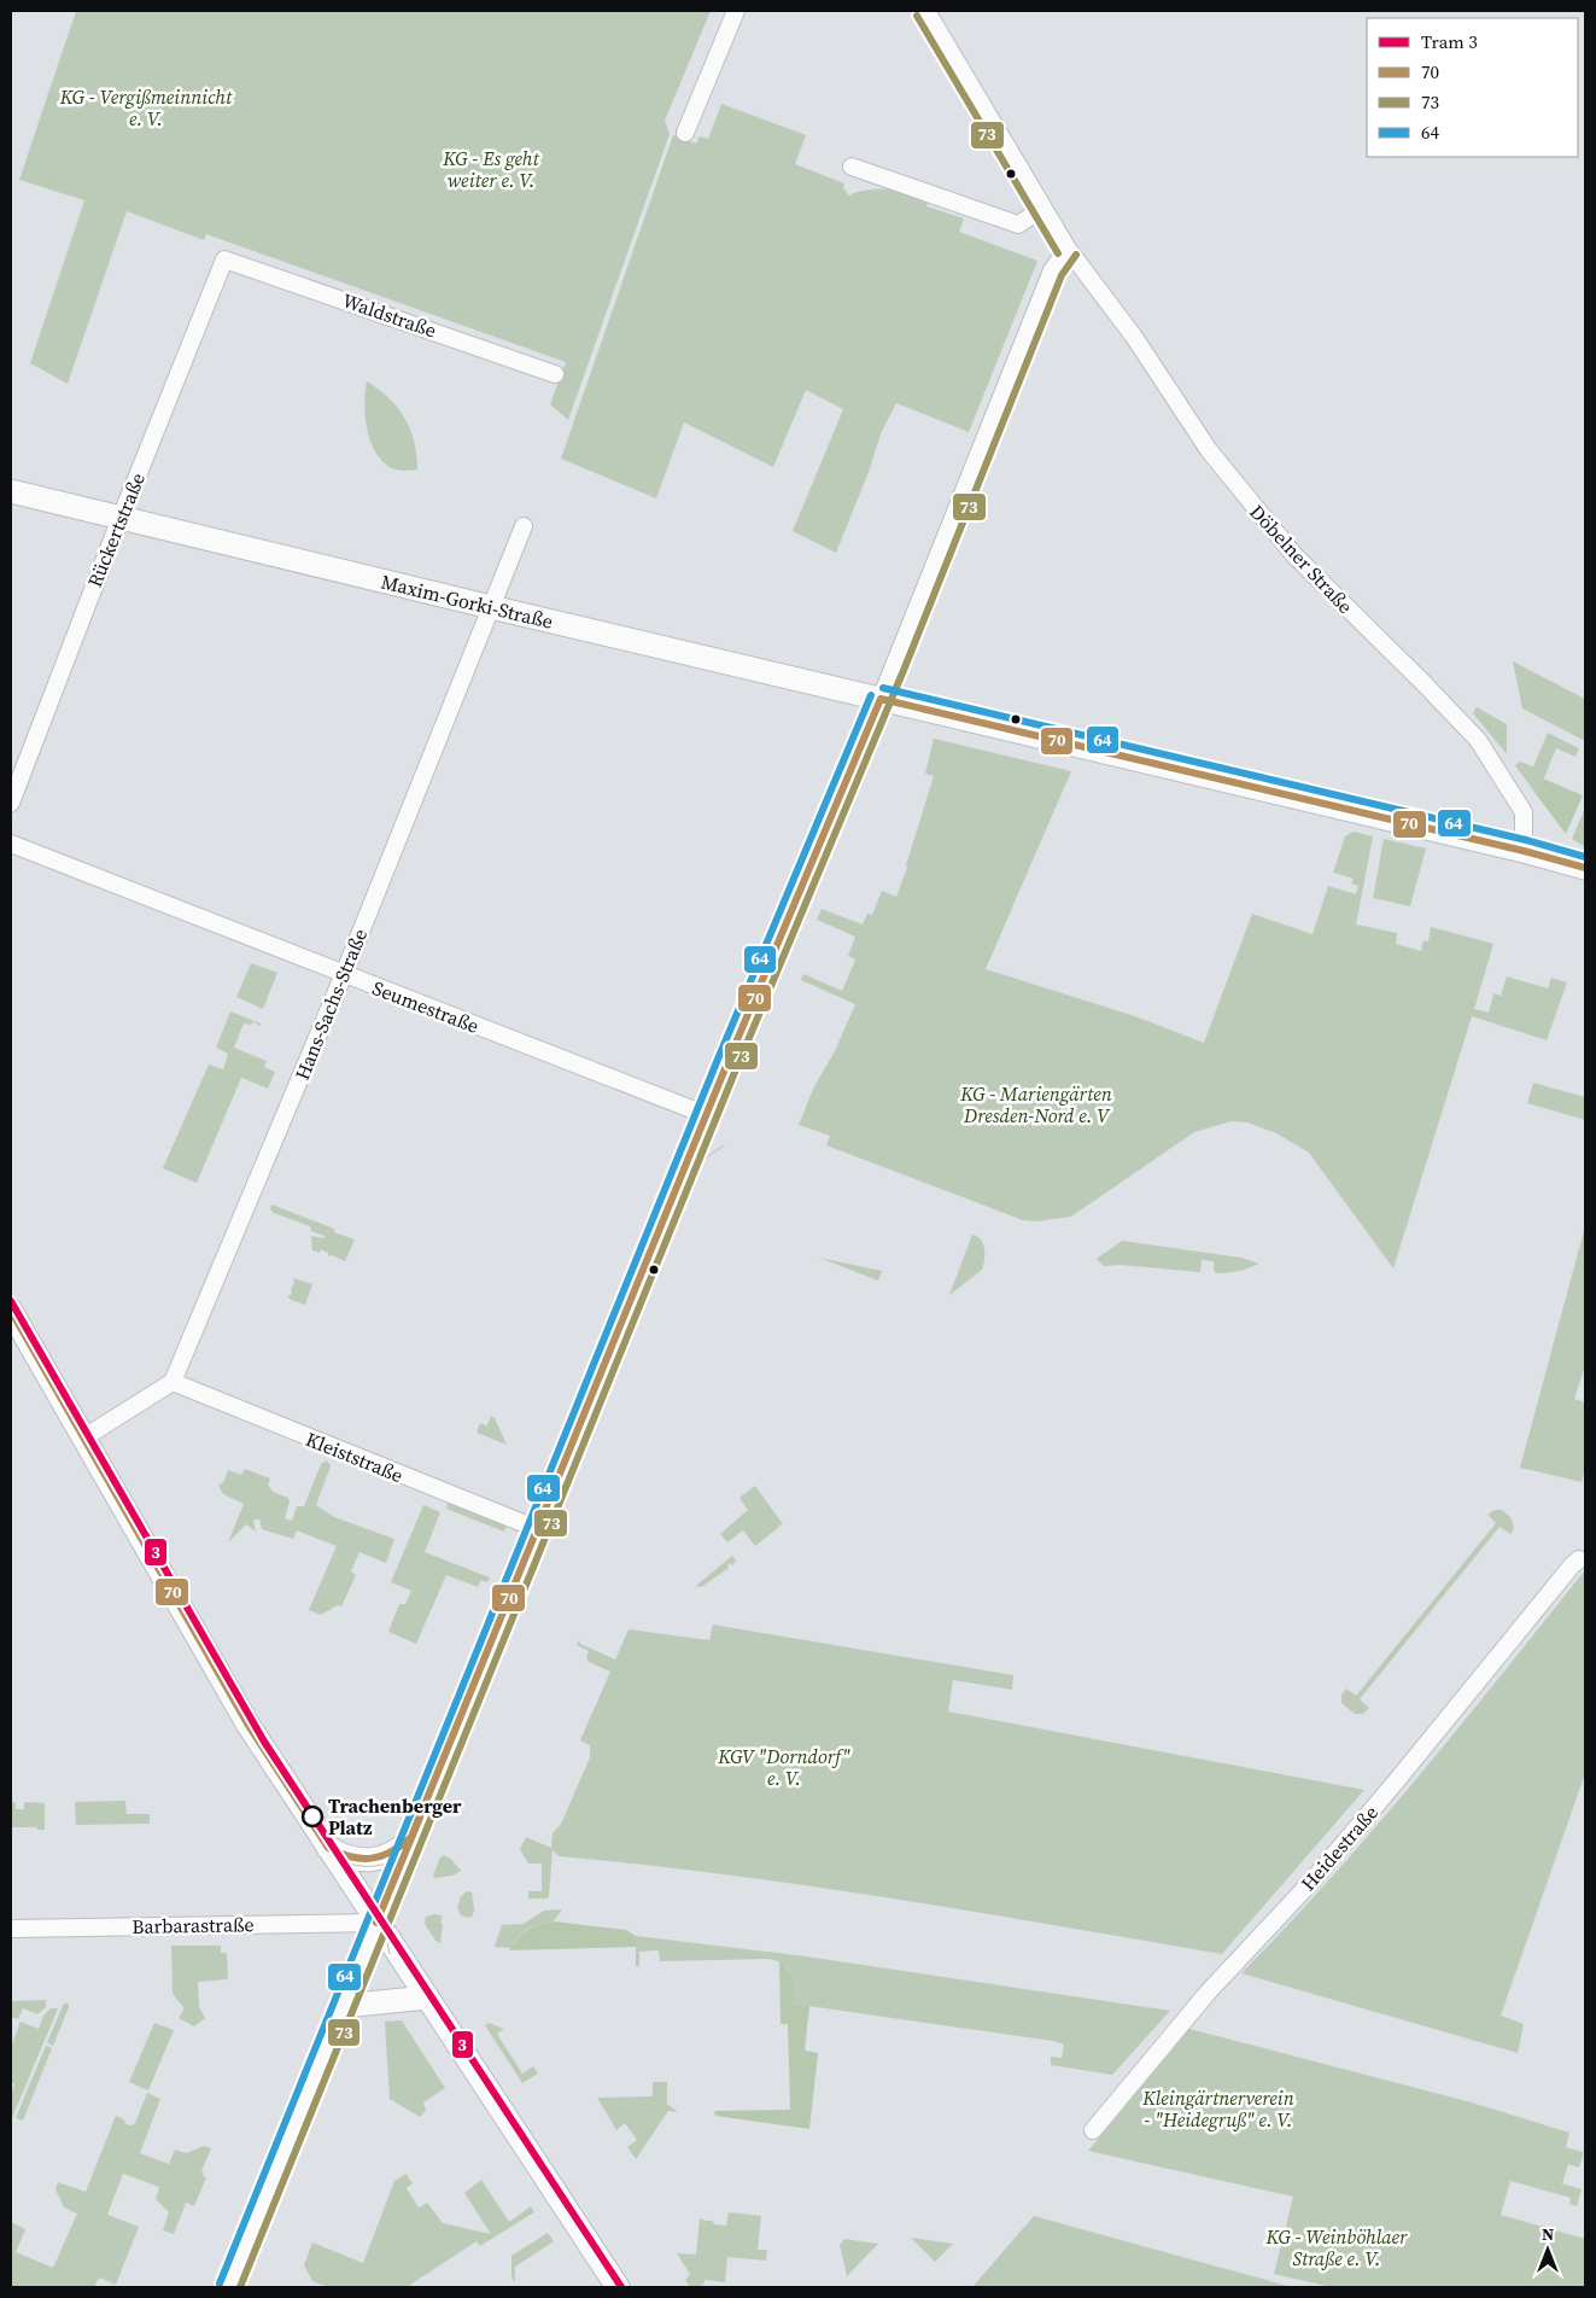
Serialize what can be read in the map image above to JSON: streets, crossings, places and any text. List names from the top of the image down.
{
  "streets": {
    "street": [
      "Waldstraße",
      "Rückertstraße",
      "Döbelner Straße",
      "Maxim-Gorki-Straße",
      "Hans-Sachs-Straße",
      "Seumestraße",
      "Kleiststraße",
      "Heidestraße",
      "Barbarastraße"
    ]
  },
  "crossings": [
    ["Waldstraße", "Rückertstraße"],
    ["Rückertstraße", "Maxim-Gorki-Straße"],
    ["Döbelner Straße", "Maxim-Gorki-Straße"],
    ["Maxim-Gorki-Straße", "Hans-Sachs-Straße"],
    ["Hans-Sachs-Straße", "Seumestraße"],
    ["Hans-Sachs-Straße", "Kleiststraße"]
  ],
  "parks": [
    "KG - Vergißmeinnicht e. V.",
    "KG - Es geht weiter e. V.",
    "KG - Mariengärten Dresden-Nord e. V",
    "KGV \"Dorndorf\" e. V.",
    "Kleingärtnerverein - \"Heidegruß\" e. V.",
    "KG - Weinböhlaer Straße e. V."
  ],
  "places": ["Trachenberger Platz"],
  "lines": [
    "transit line 73",
    "transit line 64",
    "transit line 70",
    "tram line 3"
  ],
  "legend": [
    "Tram 3",
    "70",
    "73",
    "64"
  ],
  "north": "top"
}
